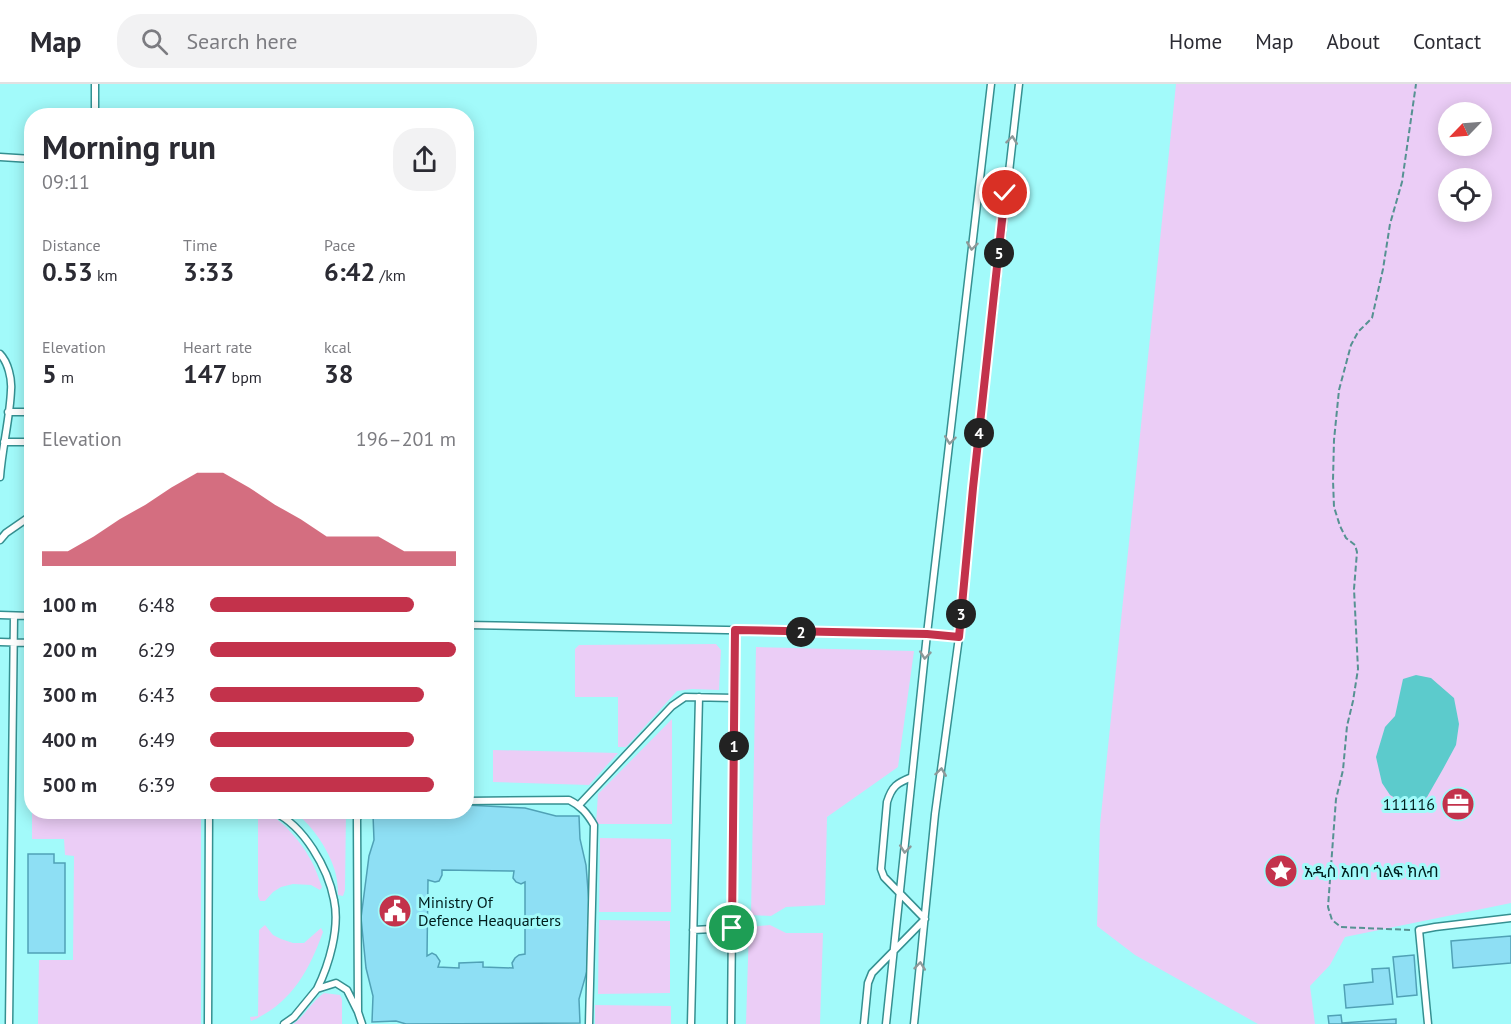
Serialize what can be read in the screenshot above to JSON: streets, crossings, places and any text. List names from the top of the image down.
{
  "places": {
    "office": ["111116"],
    "place": ["አዲስ አበባ ጎልፍ ክለብ"],
    "public building": ["Ministry Of Defence Heaquarters"]
  },
  "north": "bottom left",
  "page": {
    "header": "Map",
    "search": "Search here",
    "nav": [
      "Home",
      "Map",
      "About",
      "Contact"
    ],
    "heading": ["Morning run", "09:11"],
    "stats": [
      ["Distance", "0.53 km"],
      ["Time", "3:33"],
      ["Pace", "6:42 /km"],
      ["Elevation", "5 m"],
      ["Heart rate", "147 bpm"],
      ["kcal", "38"]
    ],
    "pins": [
      "5",
      "4",
      "3",
      "2",
      "1"
    ],
    "chart": ["Elevation", "196–201 m"],
    "list": [
      {
        "name": "100 m",
        "note": "6:48"
      },
      {
        "name": "200 m",
        "note": "6:29"
      },
      {
        "name": "300 m",
        "note": "6:43"
      },
      {
        "name": "400 m",
        "note": "6:49"
      },
      {
        "name": "500 m",
        "note": "6:39"
      }
    ]
  }
}
